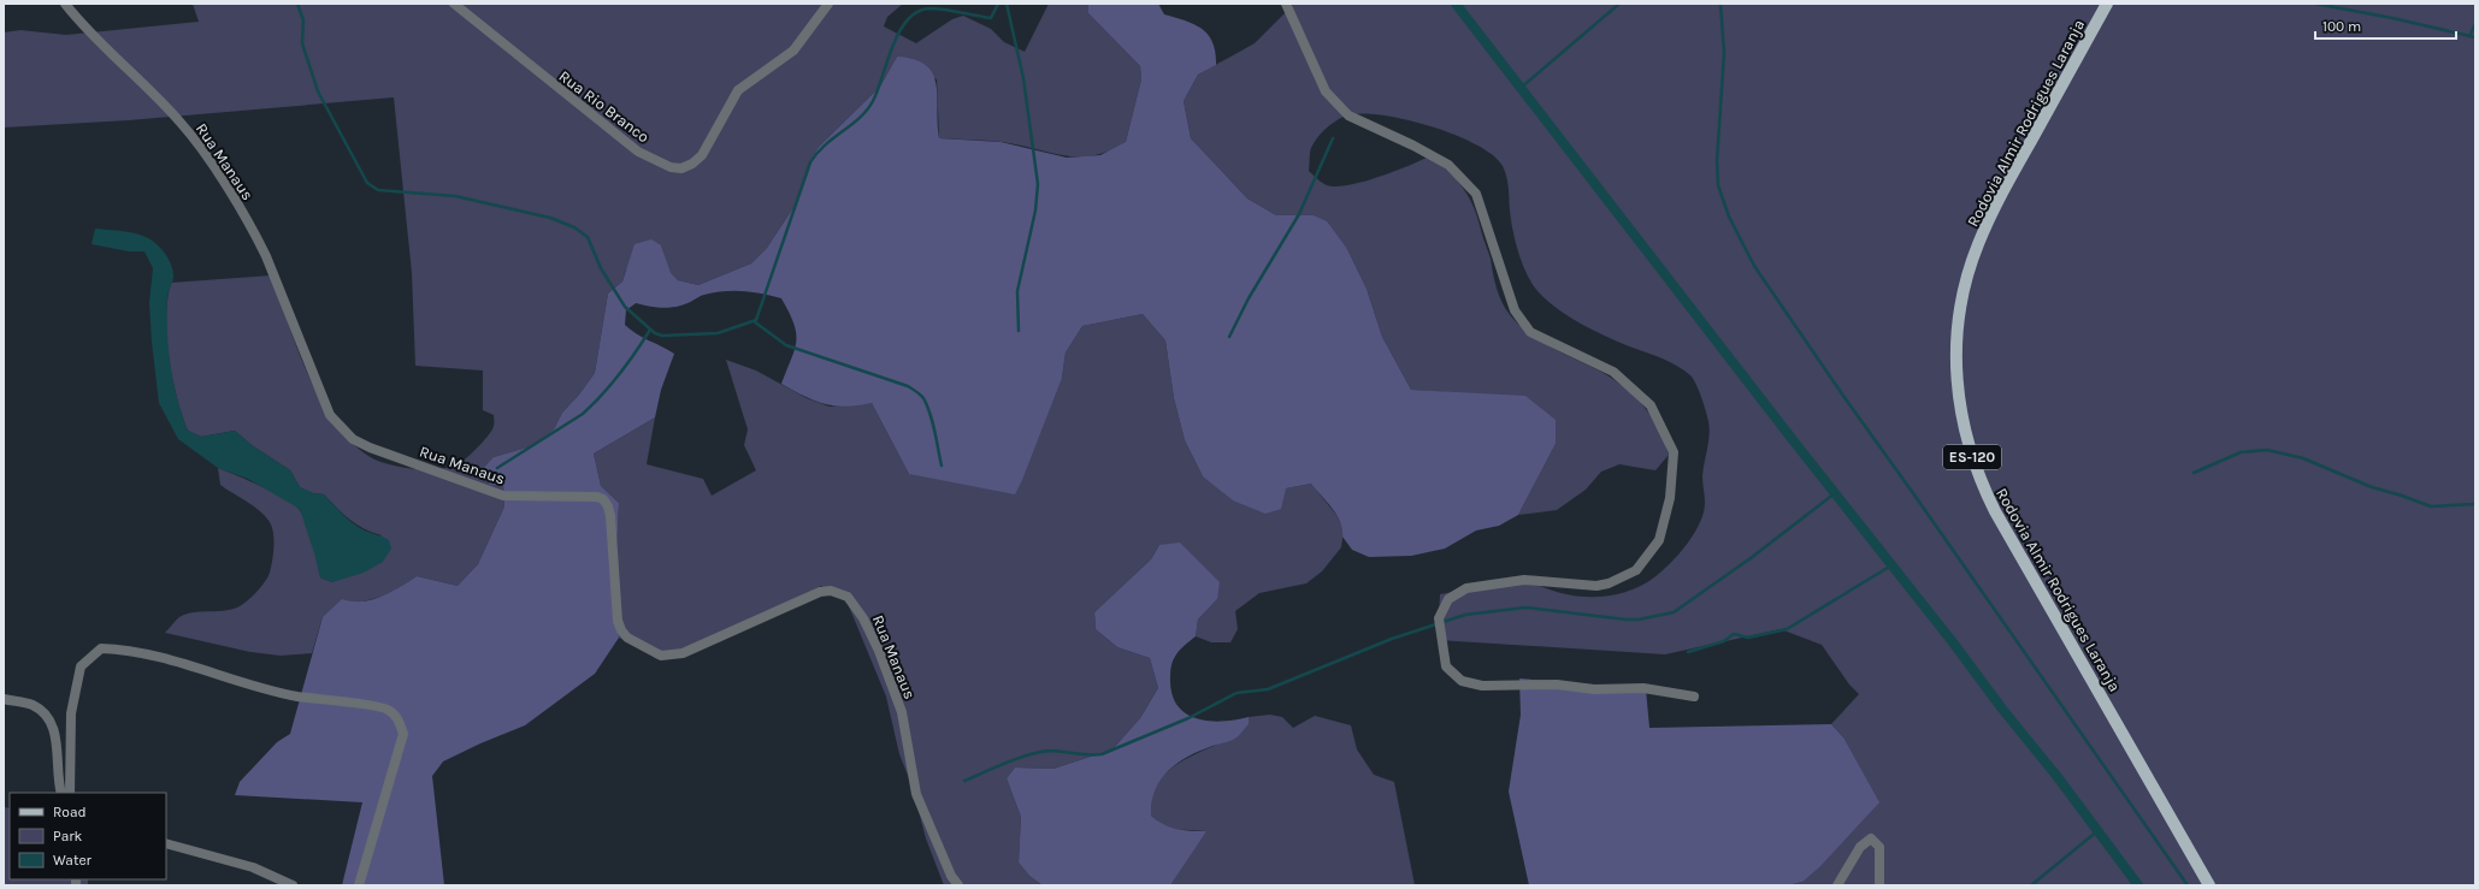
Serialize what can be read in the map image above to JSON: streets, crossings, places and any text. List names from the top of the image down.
{
  "streets": {
    "main road": ["Rodovia Almir Rodrigues Laranja", "ES-120"],
    "street": ["Rua Rio Branco", "Rua Manaus"]
  },
  "legend": ["Road", "Park", "Water"],
  "scale_bar": "100 m"
}
